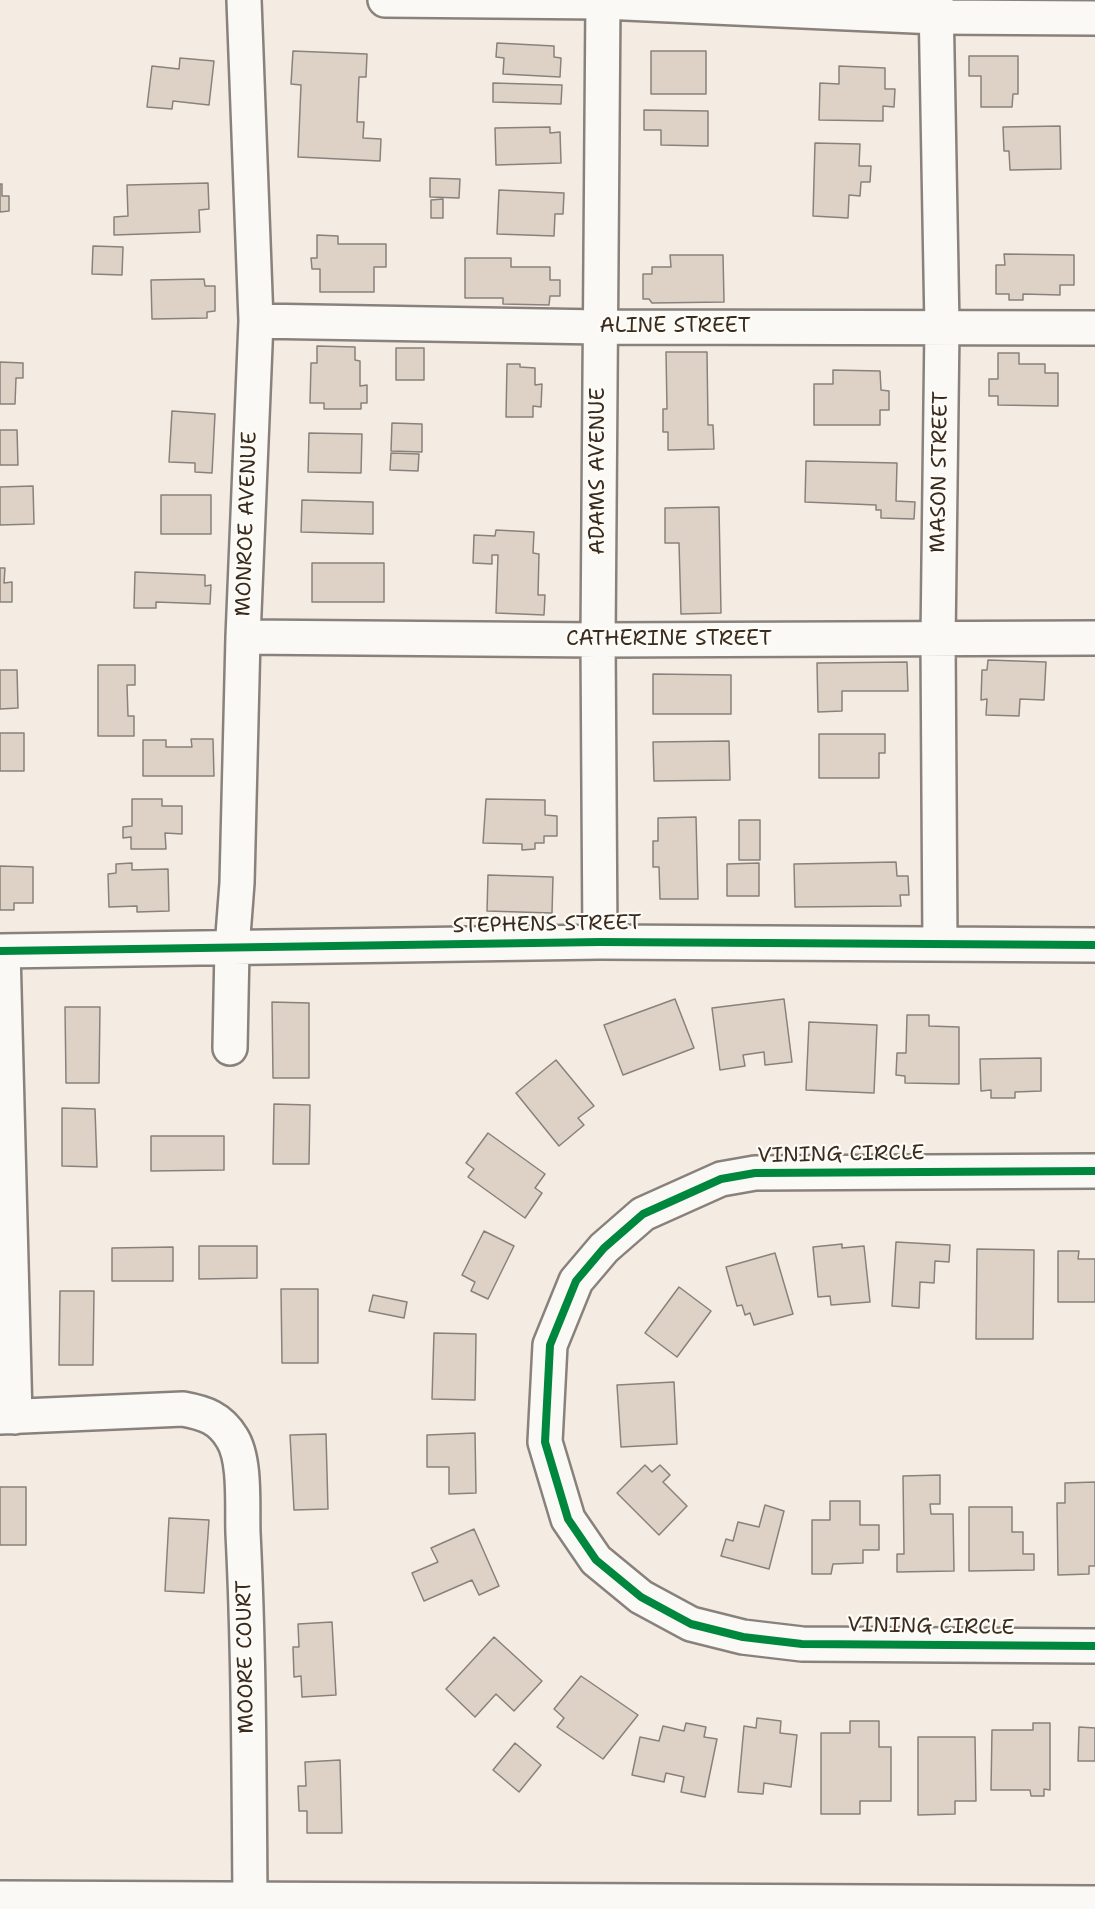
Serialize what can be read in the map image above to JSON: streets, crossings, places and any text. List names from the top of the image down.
{
  "streets": {
    "street": [
      "ALINE STREET",
      "ADAMS AVENUE",
      "MASON STREET",
      "MONROE AVENUE",
      "CATHERINE STREET",
      "STEPHENS STREET",
      "VINING CIRCLE",
      "MOORE COURT"
    ]
  },
  "crossings": [
    ["ALINE STREET", "ADAMS AVENUE"],
    ["ALINE STREET", "MASON STREET"],
    ["ALINE STREET", "MONROE AVENUE"],
    ["ADAMS AVENUE", "CATHERINE STREET"],
    ["ADAMS AVENUE", "STEPHENS STREET"],
    ["MASON STREET", "CATHERINE STREET"],
    ["MASON STREET", "STEPHENS STREET"],
    ["MONROE AVENUE", "CATHERINE STREET"],
    ["MONROE AVENUE", "STEPHENS STREET"]
  ]
}
